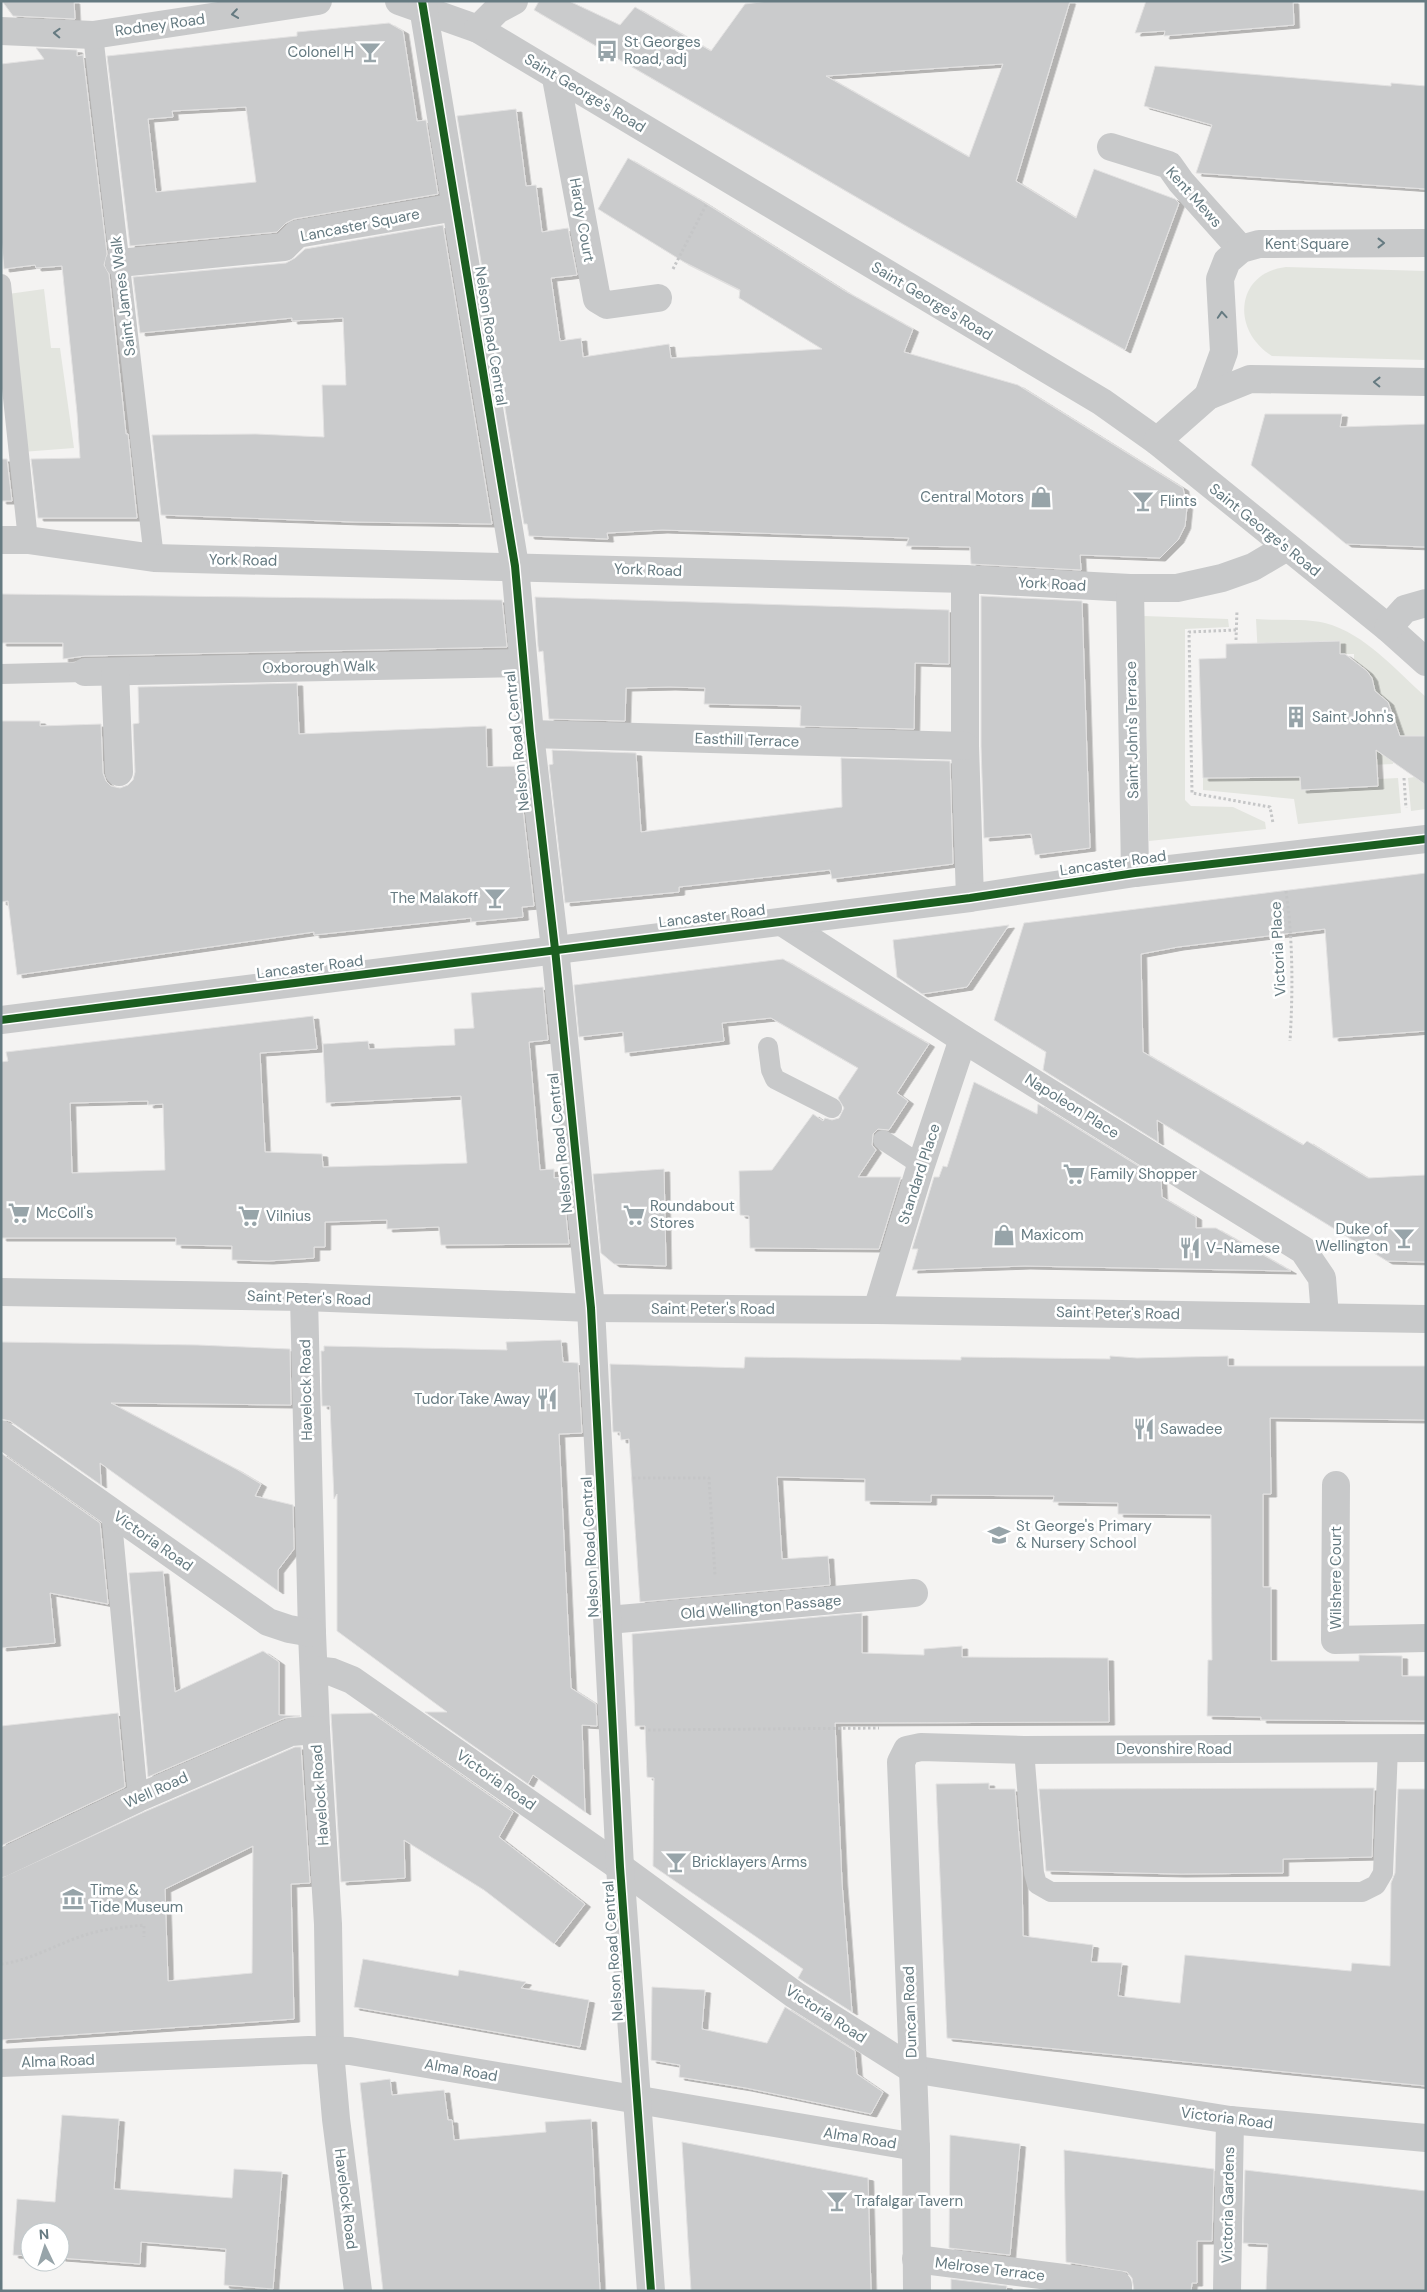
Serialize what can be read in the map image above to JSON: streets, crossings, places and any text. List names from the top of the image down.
{
  "streets": {
    "street": [
      "Rodney Road",
      "Saint George's Road",
      "Kent Mews",
      "Hardy Court",
      "Lancaster Square",
      "Kent Square",
      "Nelson Road Central",
      "York Road",
      "Oxborough Walk",
      "Saint John's Terrace",
      "Easthill Terrace",
      "Lancaster Road",
      "Napoleon Place",
      "Standard Place",
      "Saint Peter's Road",
      "Havelock Road",
      "Victoria Road",
      "Wilshere Court",
      "Old Wellington Passage",
      "Devonshire Road",
      "Well Road",
      "Duncan Road",
      "Alma Road",
      "Victoria Gardens",
      "Melrose Terrace"
    ],
    "lane": ["Saint James Walk"],
    "path": ["Victoria Place"]
  },
  "crossings": [
    ["Rodney Road", "Saint James Walk"],
    ["Saint George's Road", "Hardy Court"],
    ["Saint George's Road", "Nelson Road Central"],
    ["Saint George's Road", "York Road"],
    ["Kent Mews", "Kent Square"],
    ["Lancaster Square", "Saint James Walk"],
    ["Lancaster Square", "Nelson Road Central"],
    ["Saint James Walk", "York Road"],
    ["Nelson Road Central", "York Road"],
    ["Nelson Road Central", "Oxborough Walk"],
    ["Nelson Road Central", "Easthill Terrace"],
    ["Nelson Road Central", "Lancaster Road"],
    ["Nelson Road Central", "Saint Peter's Road"],
    ["Nelson Road Central", "Victoria Road"],
    ["Nelson Road Central", "Old Wellington Passage"],
    ["Nelson Road Central", "Alma Road"],
    ["York Road", "Saint John's Terrace"],
    ["Saint John's Terrace", "Lancaster Road"],
    ["Lancaster Road", "Victoria Place"],
    ["Lancaster Road", "Napoleon Place"],
    ["Napoleon Place", "Standard Place"],
    ["Napoleon Place", "Saint Peter's Road"],
    ["Standard Place", "Saint Peter's Road"],
    ["Saint Peter's Road", "Havelock Road"],
    ["Havelock Road", "Victoria Road"],
    ["Havelock Road", "Well Road"],
    ["Havelock Road", "Alma Road"],
    ["Victoria Road", "Duncan Road"],
    ["Victoria Road", "Victoria Gardens"],
    ["Devonshire Road", "Duncan Road"],
    ["Duncan Road", "Alma Road"],
    ["Duncan Road", "Melrose Terrace"]
  ],
  "one_way": ["Rodney Road"],
  "places": {
    "bus stop": ["St Georges Road, adj"],
    "bar": [
      "Colonel H",
      "Flints",
      "The Malakoff",
      "Duke of Wellington",
      "Bricklayers Arms",
      "Trafalgar Tavern"
    ],
    "shop": ["Central Motors", "Maxicom"],
    "building": ["Saint John's"],
    "supermarket": [
      "Family Shopper",
      "McColl's",
      "Roundabout Stores",
      "Vilnius"
    ],
    "restaurant": ["V-Namese", "Tudor Take Away", "Sawadee"],
    "school or university": ["St George's Primary & Nursery School"],
    "museum": ["Time & Tide Museum"]
  },
  "north": "top"
}
